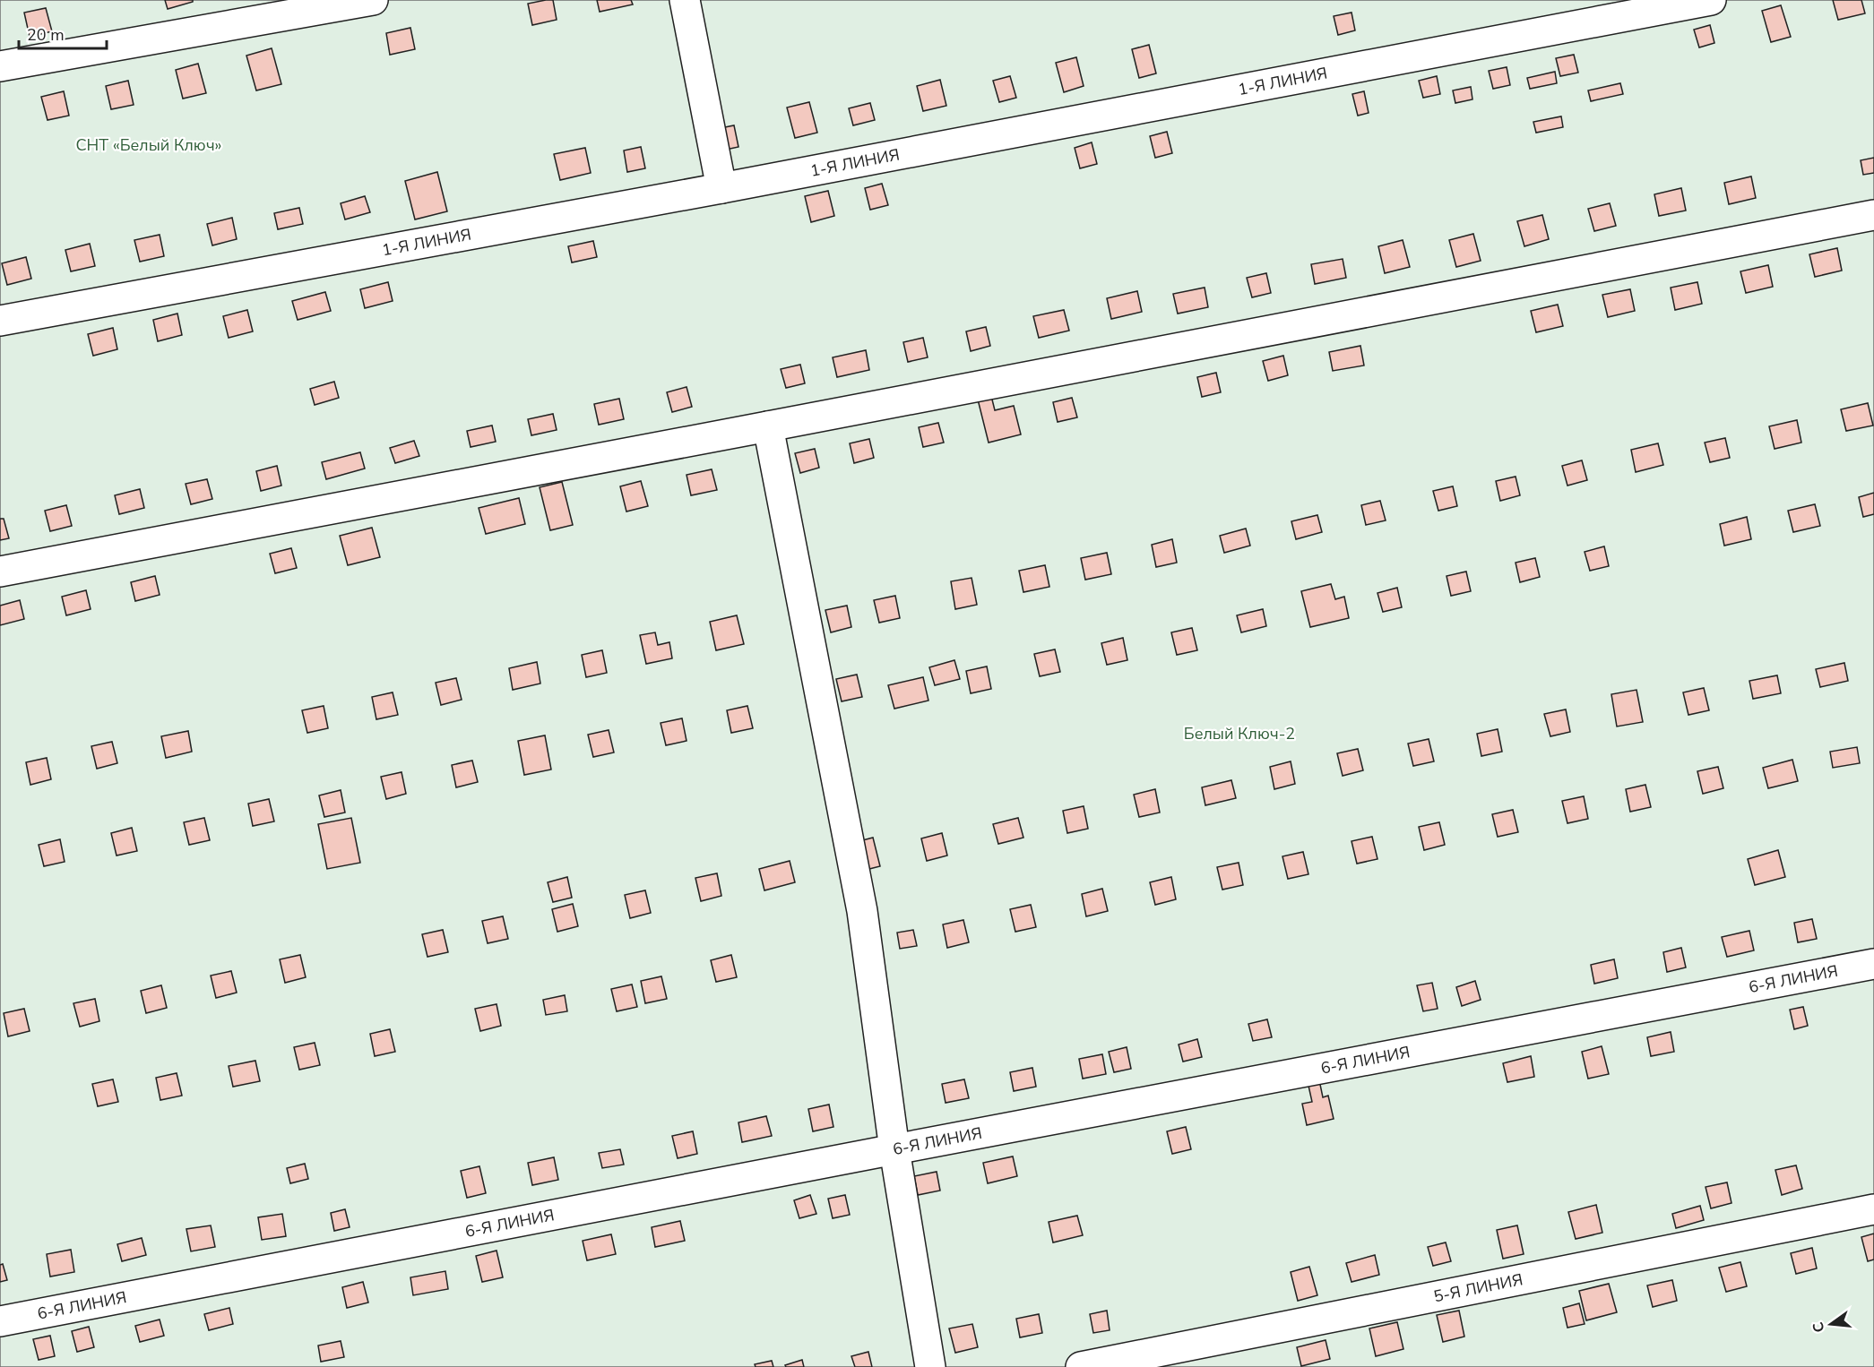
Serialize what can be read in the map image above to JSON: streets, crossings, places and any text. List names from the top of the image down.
{
  "streets": {
    "street": ["1-Я ЛИНИЯ", "6-Я ЛИНИЯ", "5-Я ЛИНИЯ"]
  },
  "parks": ["СНТ «Белый Ключ»", "Белый Ключ-2"],
  "scale_bar": "20 m",
  "north": "left"
}
